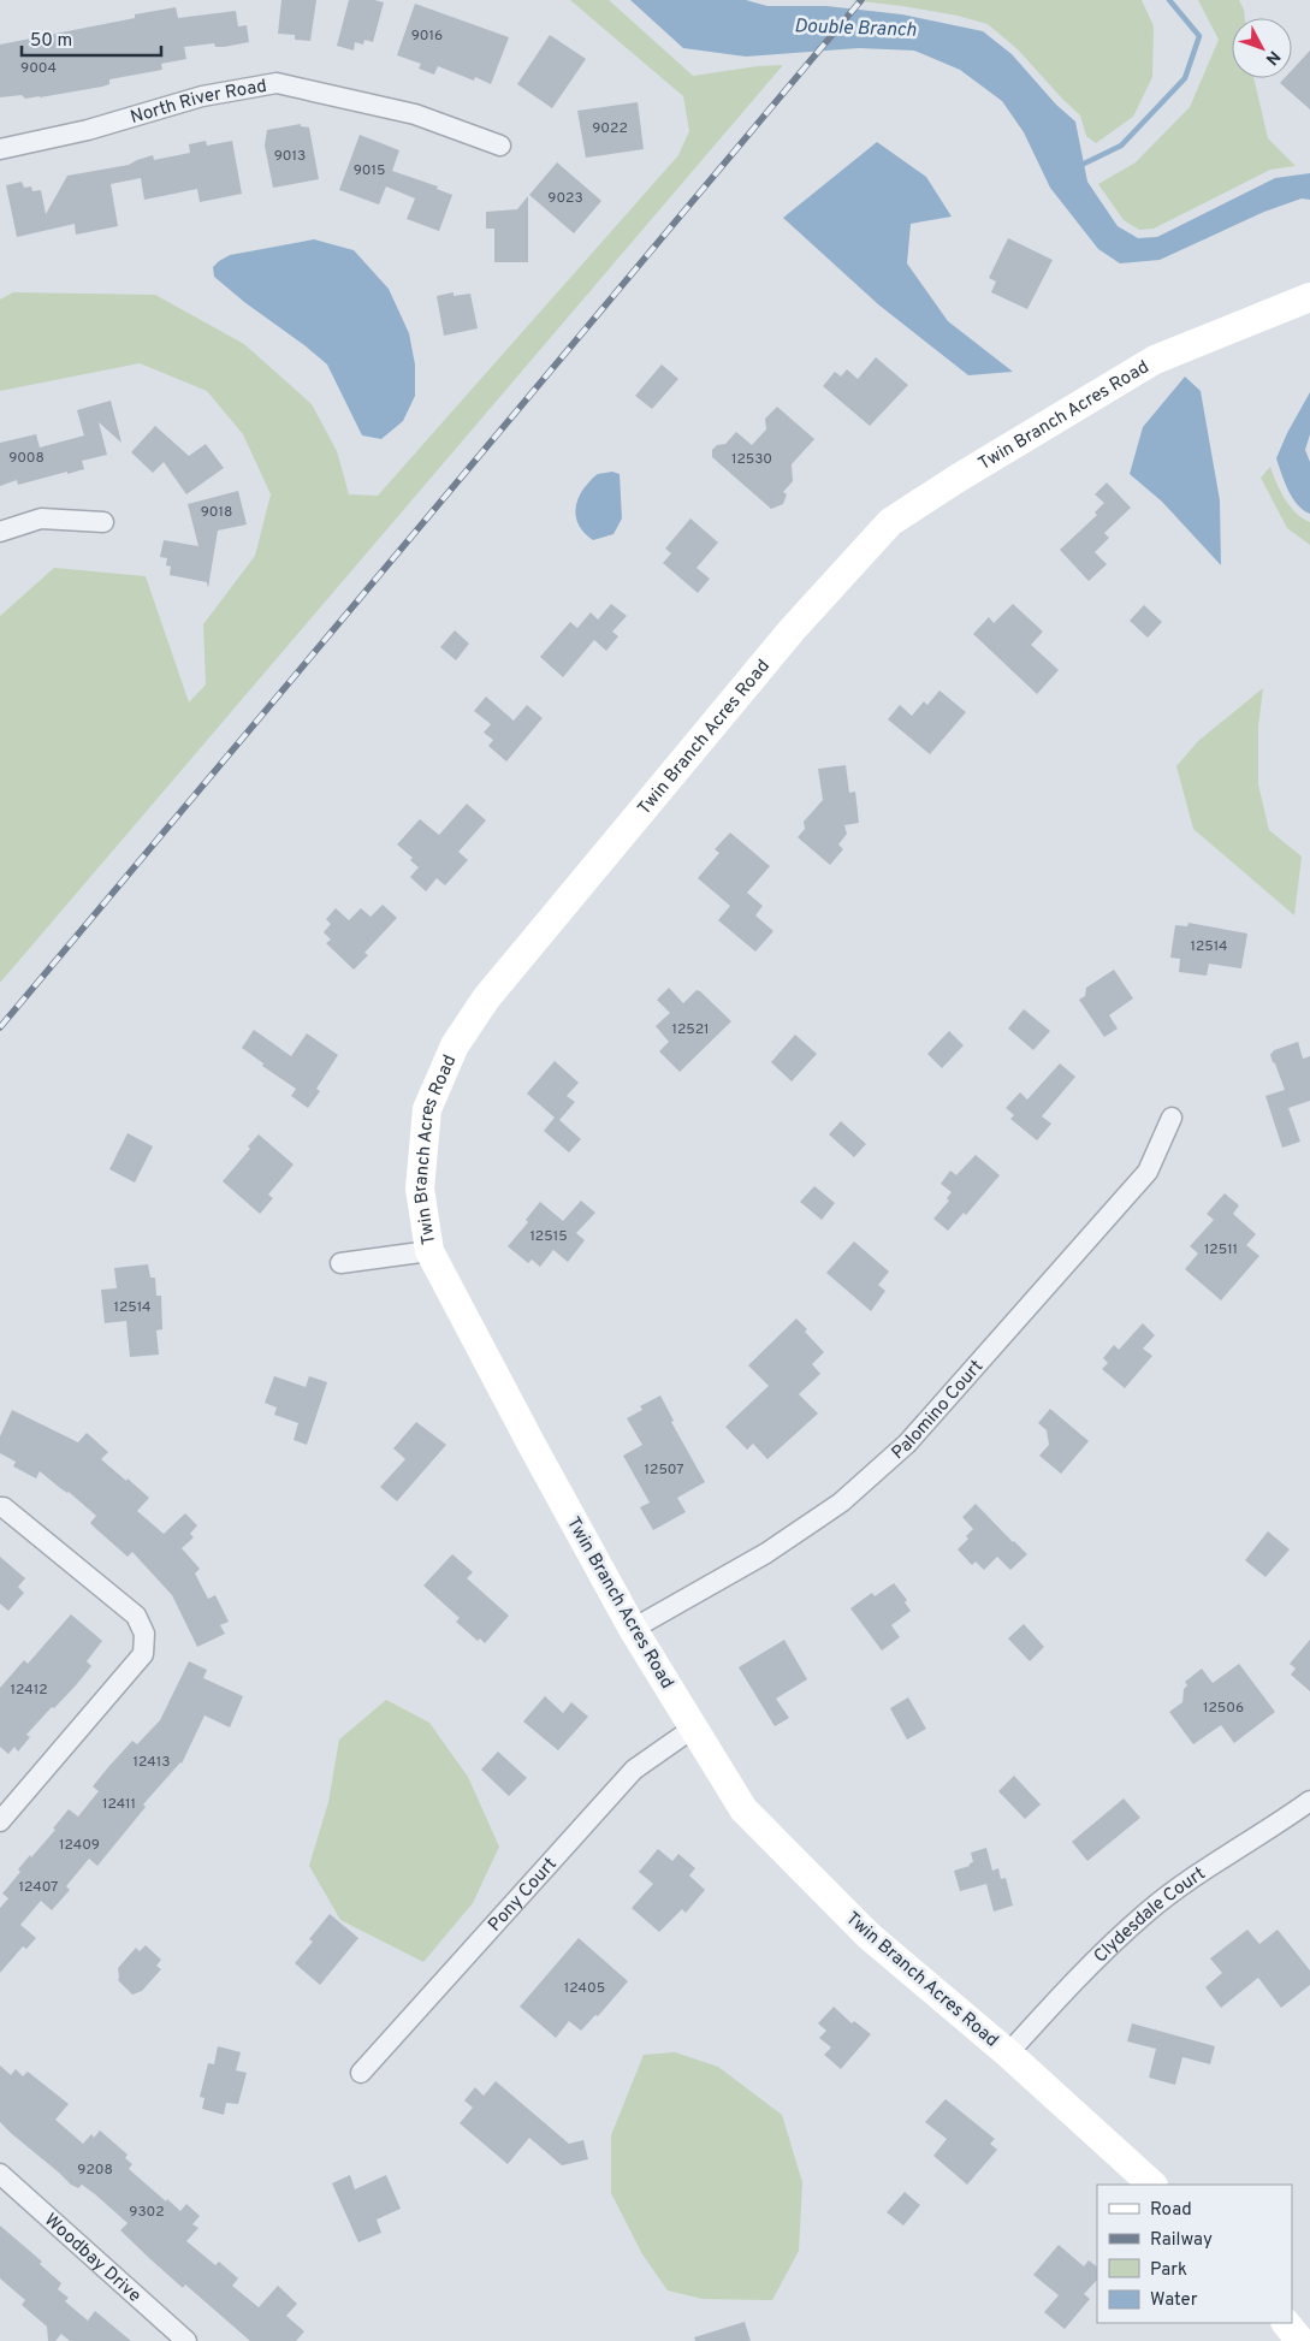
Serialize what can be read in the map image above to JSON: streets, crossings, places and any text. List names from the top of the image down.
{
  "streets": {
    "street": [
      "North River Road",
      "Twin Branch Acres Road",
      "Palomino Court",
      "Pony Court",
      "Clydesdale Court",
      "Woodbay Drive"
    ]
  },
  "crossings": [
    ["Twin Branch Acres Road", "Palomino Court"],
    ["Twin Branch Acres Road", "Pony Court"],
    ["Twin Branch Acres Road", "Clydesdale Court"]
  ],
  "water": ["Double Branch"],
  "house_numbers": [
    "9016",
    "9004",
    "9022",
    "9013",
    "9015",
    "9023",
    "9008",
    "12530",
    "9018",
    "12514",
    "12521",
    "12515",
    "12511",
    "12514",
    "12507",
    "12412",
    "12506",
    "12413",
    "12411",
    "12409",
    "12407",
    "12405",
    "9208",
    "9302"
  ],
  "legend": [
    "Road",
    "Railway",
    "Park",
    "Water"
  ],
  "scale_bar": "50 m",
  "north": "bottom right"
}
